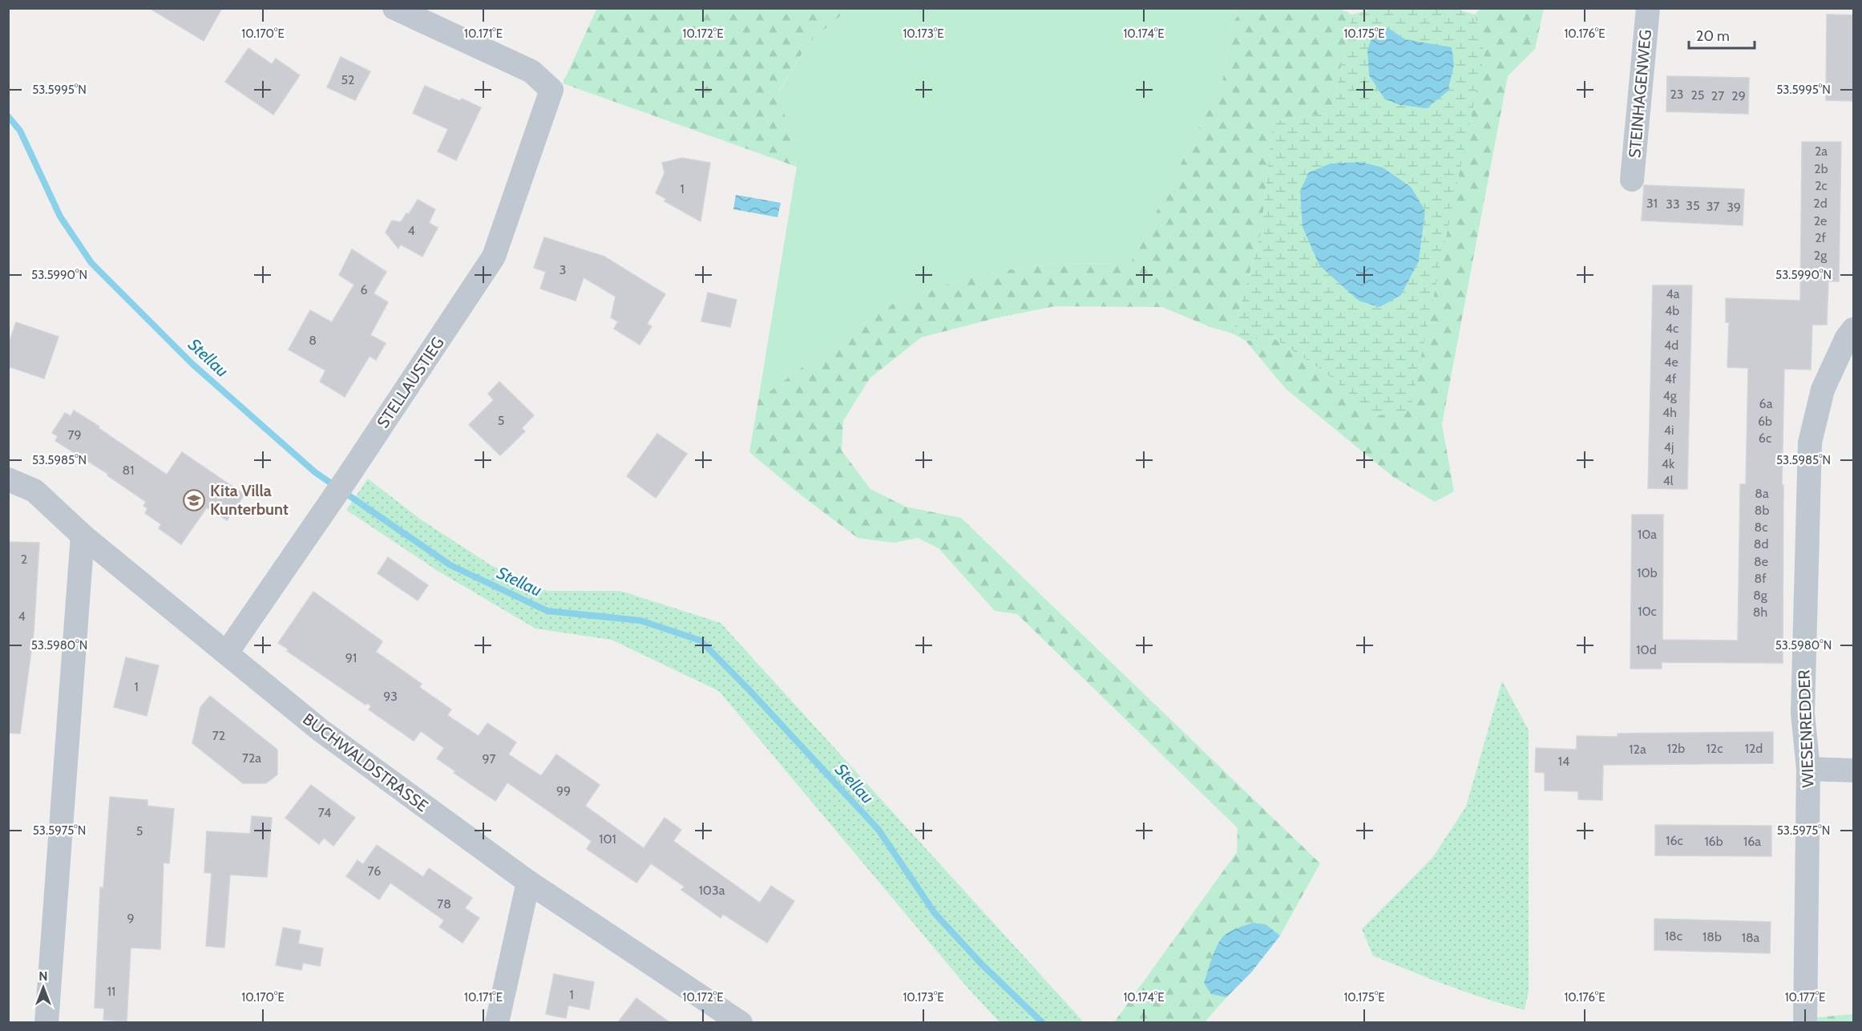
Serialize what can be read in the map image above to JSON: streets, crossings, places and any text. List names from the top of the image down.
{
  "streets": {
    "street": [
      "STEINHAGENWEG",
      "STELLAUSTIEG",
      "WIESENREDDER",
      "BUCHWALDSTRASSE"
    ]
  },
  "crossings": [
    ["STELLAUSTIEG", "BUCHWALDSTRASSE"]
  ],
  "water": ["Stellau"],
  "places": {
    "school or university": ["Kita Villa Kunterbunt"]
  },
  "house_numbers": [
    "52",
    "23",
    "25",
    "27",
    "29",
    "2a",
    "2b",
    "2c",
    "1",
    "31",
    "2d",
    "33",
    "35",
    "37",
    "39",
    "2e",
    "4",
    "2f",
    "2g",
    "3",
    "6",
    "4a",
    "4b",
    "4c",
    "8",
    "4d",
    "4e",
    "4f",
    "4g",
    "6a",
    "4h",
    "5",
    "6b",
    "4i",
    "79",
    "6c",
    "4j",
    "4k",
    "81",
    "4l",
    "8a",
    "8b",
    "8c",
    "10a",
    "8d",
    "2",
    "8e",
    "10b",
    "8f",
    "8g",
    "10c",
    "8h",
    "4",
    "10d",
    "91",
    "1",
    "93",
    "72",
    "12b",
    "12c",
    "12d",
    "12a",
    "72a",
    "97",
    "14",
    "99",
    "74",
    "5",
    "101",
    "16c",
    "16b",
    "16a",
    "76",
    "103a",
    "78",
    "9",
    "18c",
    "18b",
    "18a",
    "11",
    "1"
  ],
  "scale_bar": "20 m",
  "north": "top",
  "coordinates": [
    "10.170°E",
    "10.171°E",
    "10.172°E",
    "10.173°E",
    "10.174°E",
    "10.175°E",
    "10.176°E",
    "53.5995°N",
    "53.5990°N",
    "53.5985°N",
    "53.5980°N",
    "53.5975°N",
    "10.177°E"
  ]
}
